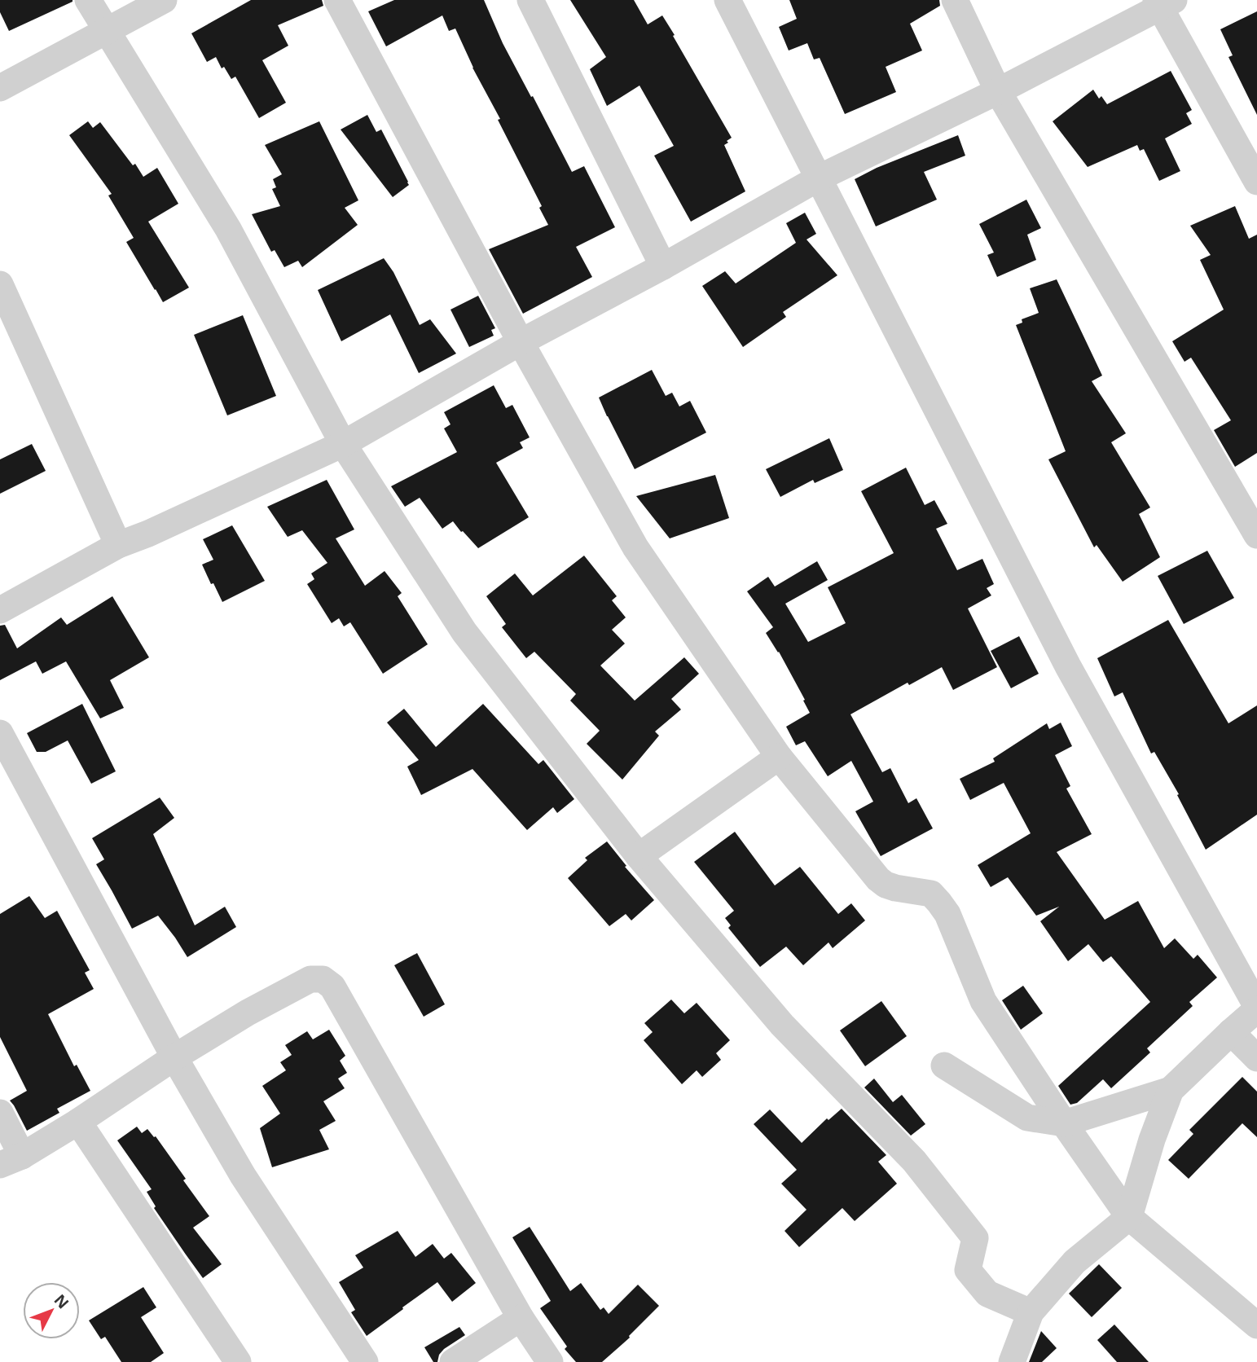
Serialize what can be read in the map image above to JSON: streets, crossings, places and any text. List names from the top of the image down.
{
  "north": "top right"
}
